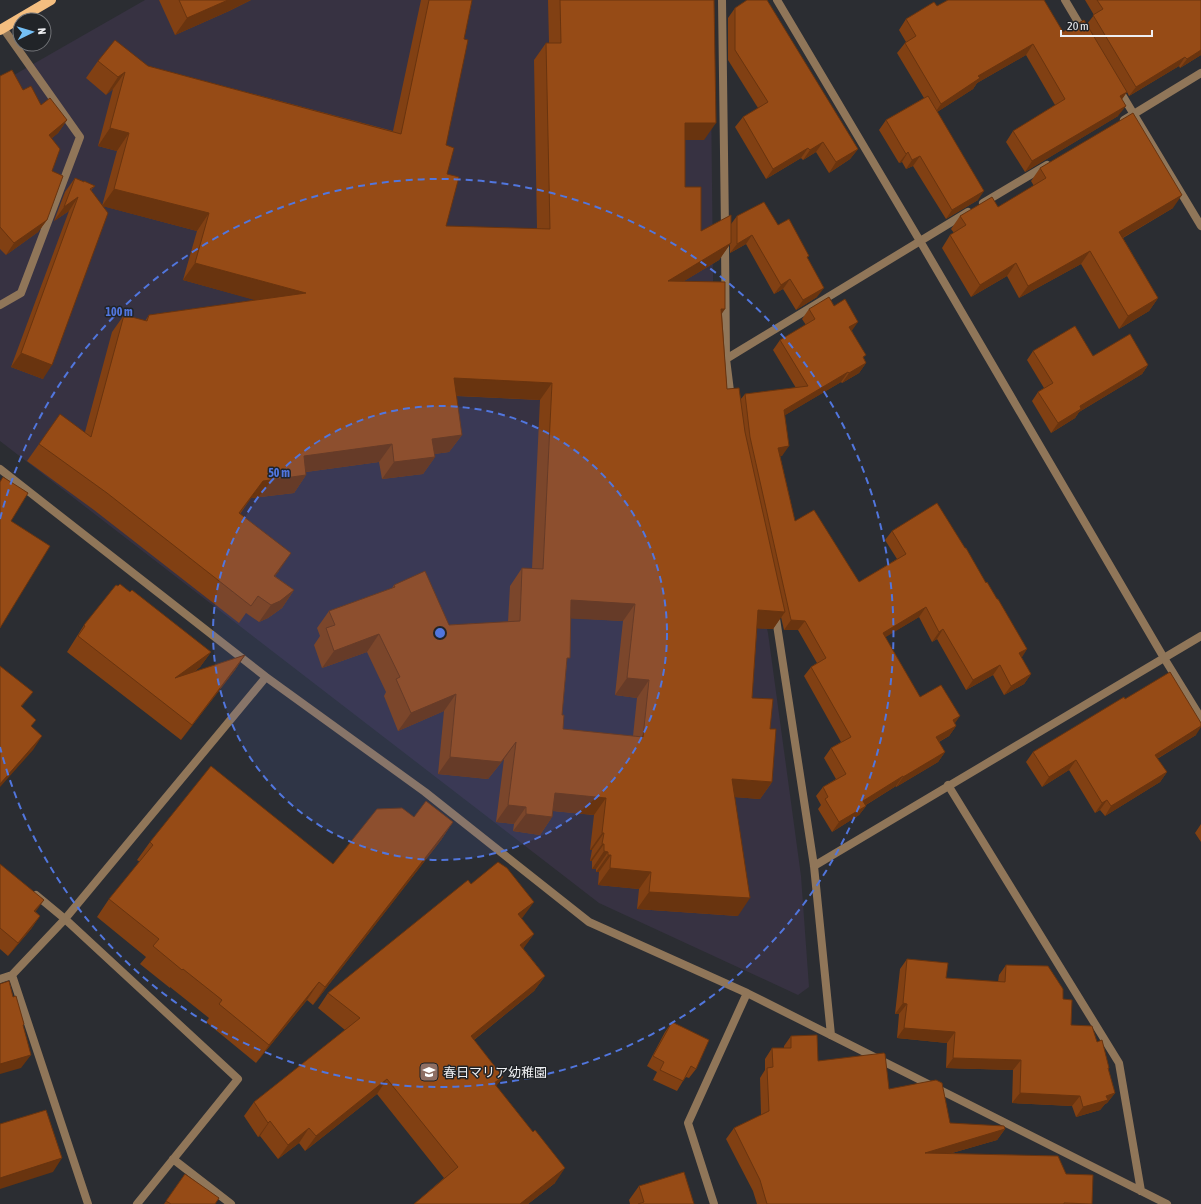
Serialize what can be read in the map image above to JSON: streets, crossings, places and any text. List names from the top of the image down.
{
  "places": {
    "school or university": ["春日マリア幼稚園"]
  },
  "scale_bar": "20 m",
  "north": "right",
  "rings": ["100 m", "50 m"]
}
